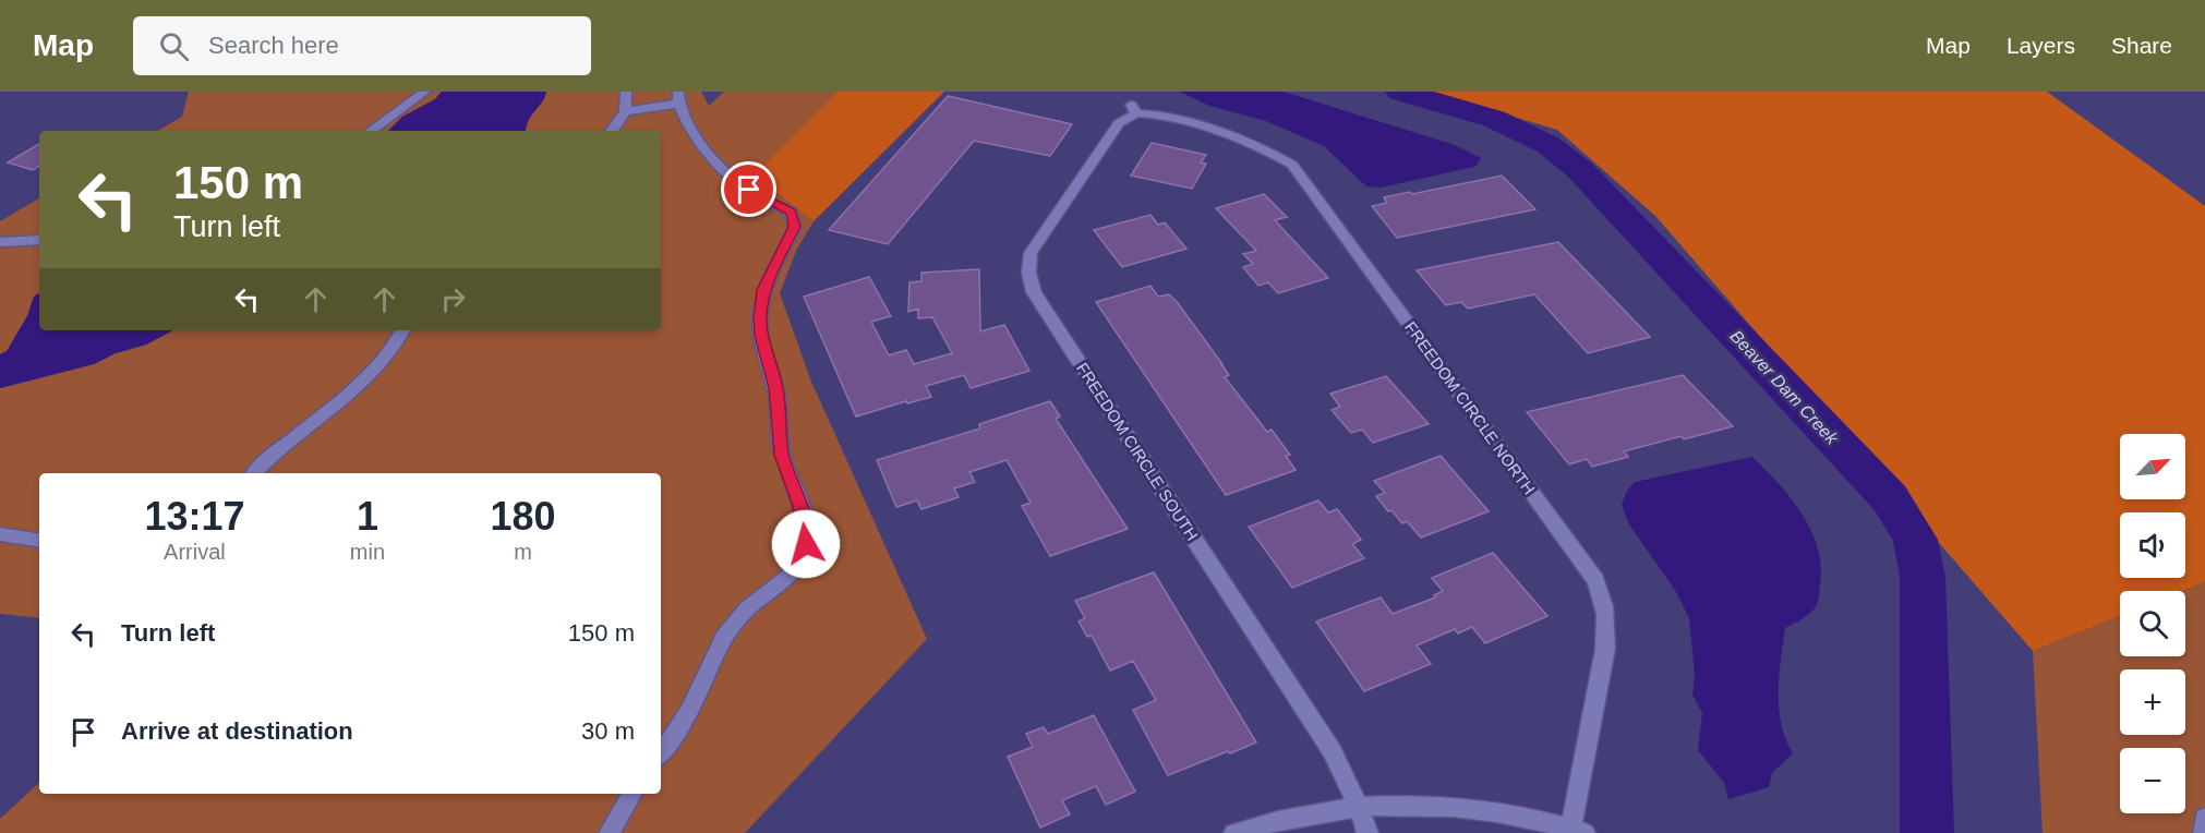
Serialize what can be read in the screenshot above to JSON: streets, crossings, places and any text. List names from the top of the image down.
{
  "streets": {
    "street": ["FREEDOM CIRCLE NORTH", "FREEDOM CIRCLE SOUTH"]
  },
  "crossings": [
    ["FREEDOM CIRCLE NORTH", "FREEDOM CIRCLE SOUTH"]
  ],
  "water": ["Beaver Dam Creek"],
  "north": "top right",
  "page": {
    "header": "Map",
    "search": "Search here",
    "nav": ["Map", "Layers", "Share"],
    "turn": ["150 m", "Turn left"],
    "map_buttons": ["+", "−"],
    "eta": [
      "13:17",
      "Arrival",
      "1",
      "min",
      "180",
      "m"
    ],
    "list": [
      {
        "name": "Turn left",
        "value": "150 m"
      },
      {
        "name": "Arrive at destination",
        "value": "30 m"
      }
    ]
  }
}
